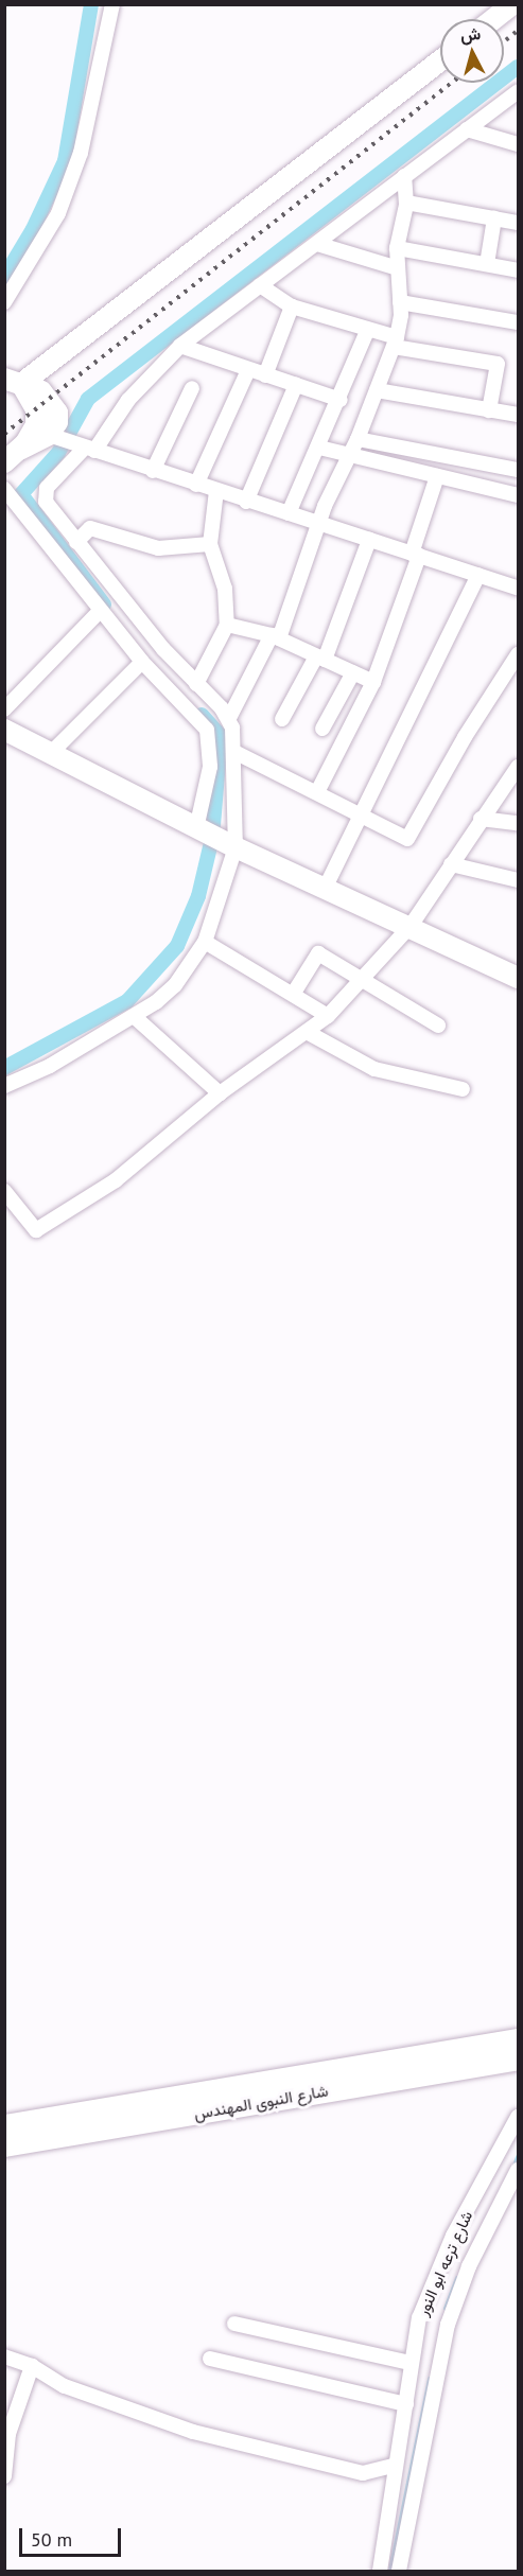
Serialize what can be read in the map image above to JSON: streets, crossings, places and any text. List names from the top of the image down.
{
  "streets": {
    "main road": ["شارع النبوى المهندس"],
    "street": ["شارع ترعه ابو النور"]
  },
  "scale_bar": "50 m",
  "north": "top"
}
